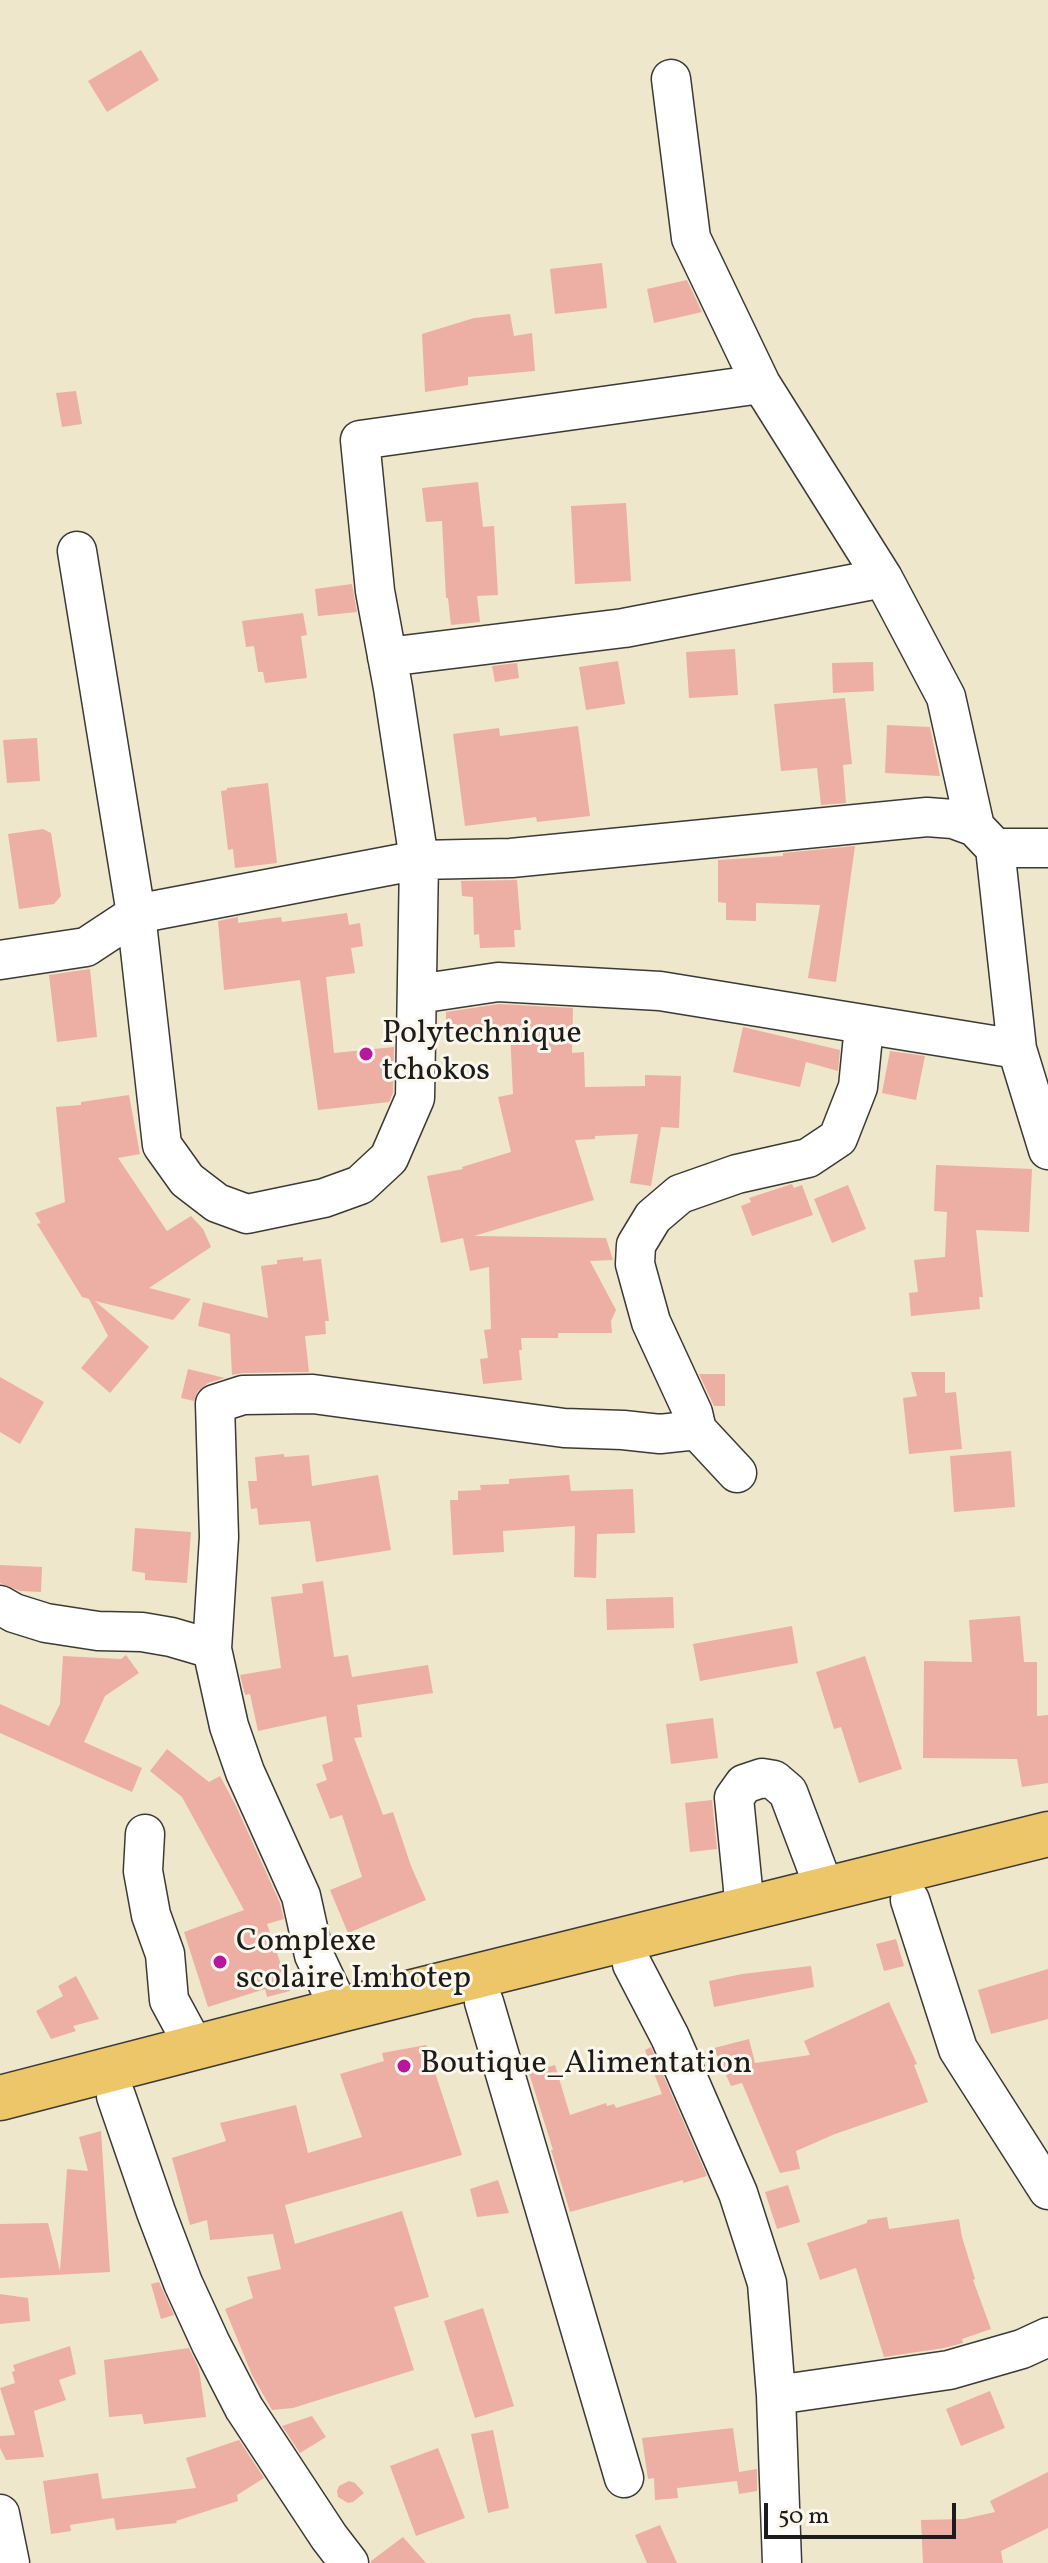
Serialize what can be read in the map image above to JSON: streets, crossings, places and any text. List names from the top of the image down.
{
  "places": ["Polytechnique tchokos", "Complexe scolaire Imhotep", "Boutique_Alimentation"],
  "scale_bar": "50 m"
}
